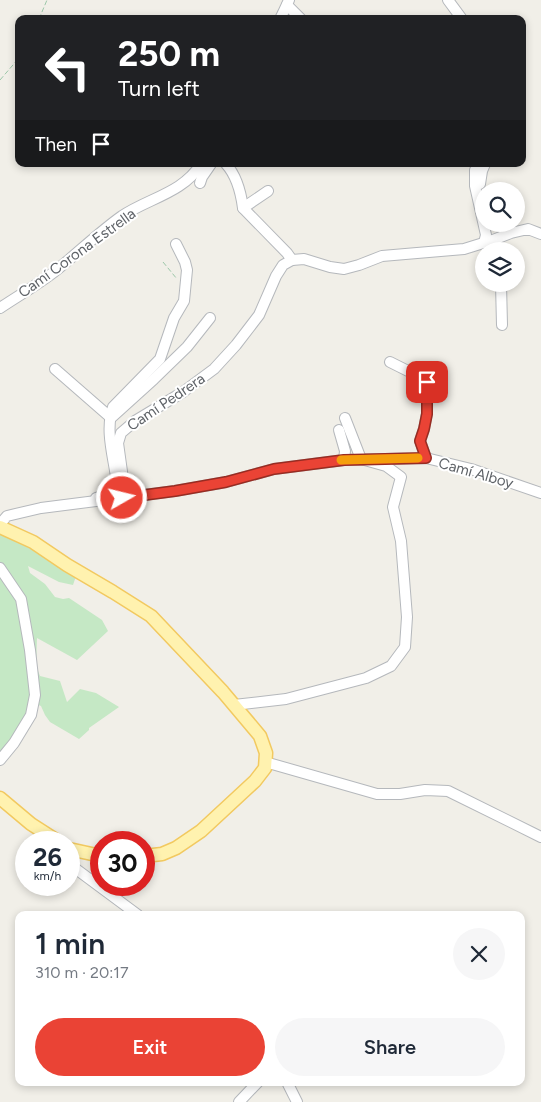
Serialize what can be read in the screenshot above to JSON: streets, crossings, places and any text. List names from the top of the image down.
{
  "streets": {
    "street": ["Camí Corona Estrella", "Camí Pedrera", "Camí Alboy"]
  },
  "crossings": [
    ["Camí Pedrera", "Camí Alboy"]
  ],
  "page": {
    "turn": ["250 m", "Turn left"],
    "then": "Then",
    "speed": "26 km/h",
    "limit": "30",
    "heading": ["1 min", "310 m · 20:17"],
    "buttons": ["Exit", "Share"]
  }
}
